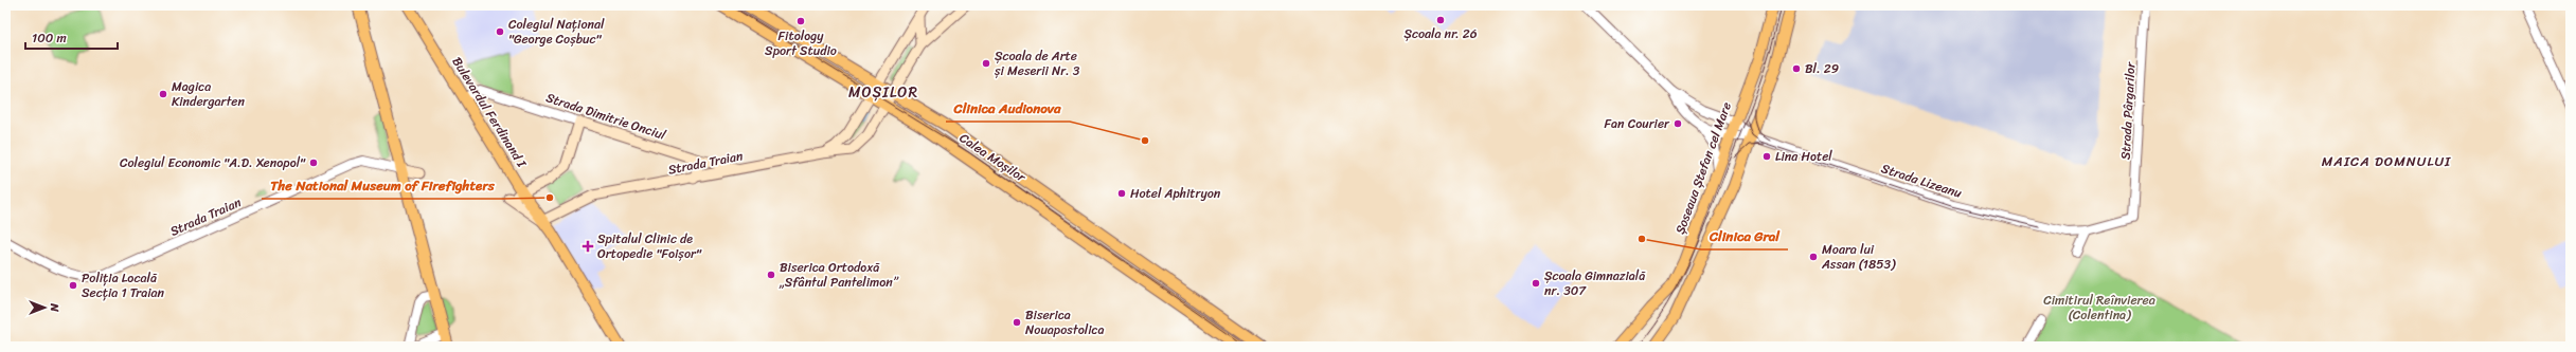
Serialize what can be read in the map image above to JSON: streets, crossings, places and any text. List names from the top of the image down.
{
  "streets": {
    "main road": [
      "Bulevardul Ferdinand I",
      "Strada Dimitrie Onciul",
      "Calea Moșilor",
      "Strada Traian",
      "Șoseaua Ștefan cel Mare"
    ],
    "street": ["Strada Pârgarilor", "Strada Lizeanu"]
  },
  "crossings": [
    ["Strada Pârgarilor", "Strada Lizeanu"],
    ["Bulevardul Ferdinand I", "Strada Dimitrie Onciul"],
    ["Bulevardul Ferdinand I", "Strada Traian"],
    ["Strada Dimitrie Onciul", "Strada Traian"],
    ["Calea Moșilor", "Strada Traian"]
  ],
  "districts": ["MOȘILOR", "MAICA DOMNULUI"],
  "parks": ["Cimitirul Reînvierea (Colentina)"],
  "places": {
    "other": [
      "Școala nr. 26",
      "Fitology Sport Studio",
      "Colegiul Național \"George Coșbuc\"",
      "Școala de Arte și Meserii Nr. 3",
      "Bl. 29",
      "Magica Kindergarten",
      "Fan Courier",
      "Clinica Audionova",
      "Lina Hotel",
      "Colegiul Economic \"A.D. Xenopol\"",
      "Hotel Aphitryon",
      "The National Museum of Firefighters",
      "Clinica Gral",
      "Moara lui Assan (1853)",
      "Biserica Ortodoxă „Sfântul Pantelimon”",
      "Școala Gimnazială nr. 307",
      "Poliția Locală Secția 1 Traian",
      "Biserica Nouapostolica"
    ],
    "health": ["Spitalul Clinic de Ortopedie \"Foișor\""]
  },
  "scale_bar": "100 m",
  "north": "right"
}
